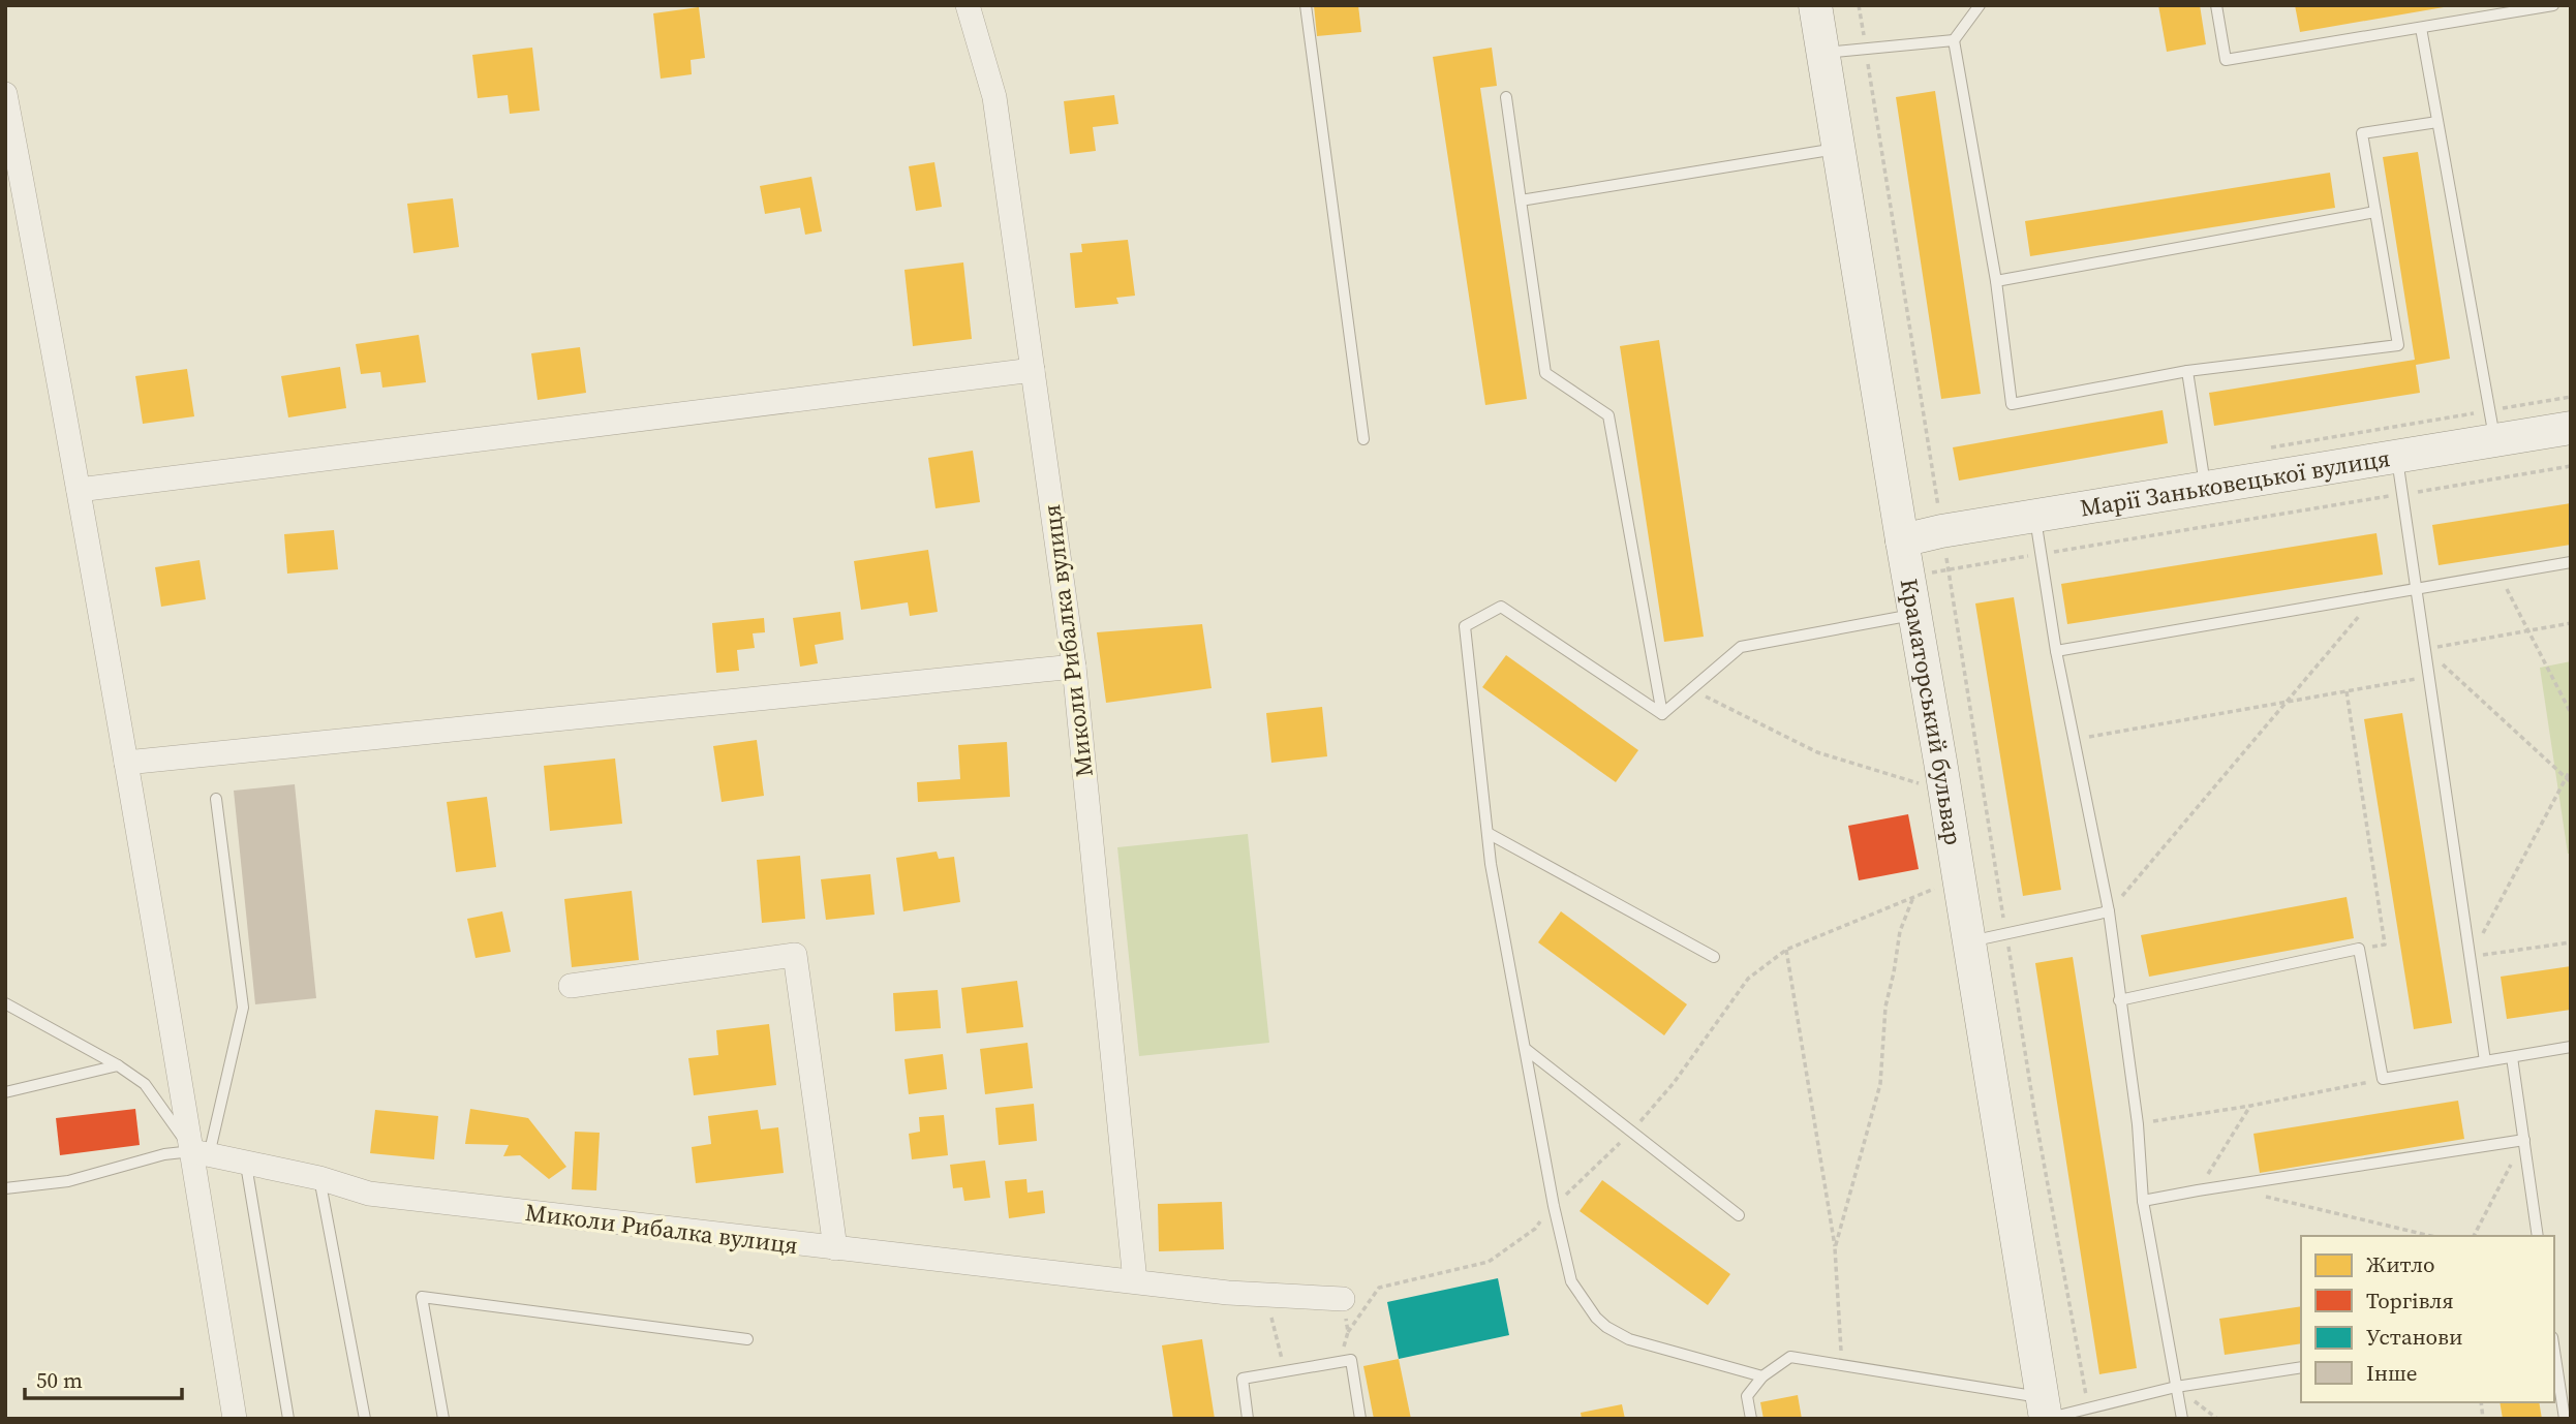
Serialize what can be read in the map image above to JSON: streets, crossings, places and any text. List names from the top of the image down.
{
  "streets": {
    "street": ["Марії Заньковецької вулиця", "Миколи Рибалка вулиця", "Краматорський бульвар"]
  },
  "crossings": [
    ["Марії Заньковецької вулиця", "Краматорський бульвар"]
  ],
  "legend": [
    "Житло",
    "Торгівля",
    "Установи",
    "Інше"
  ],
  "scale_bar": "50 m"
}
